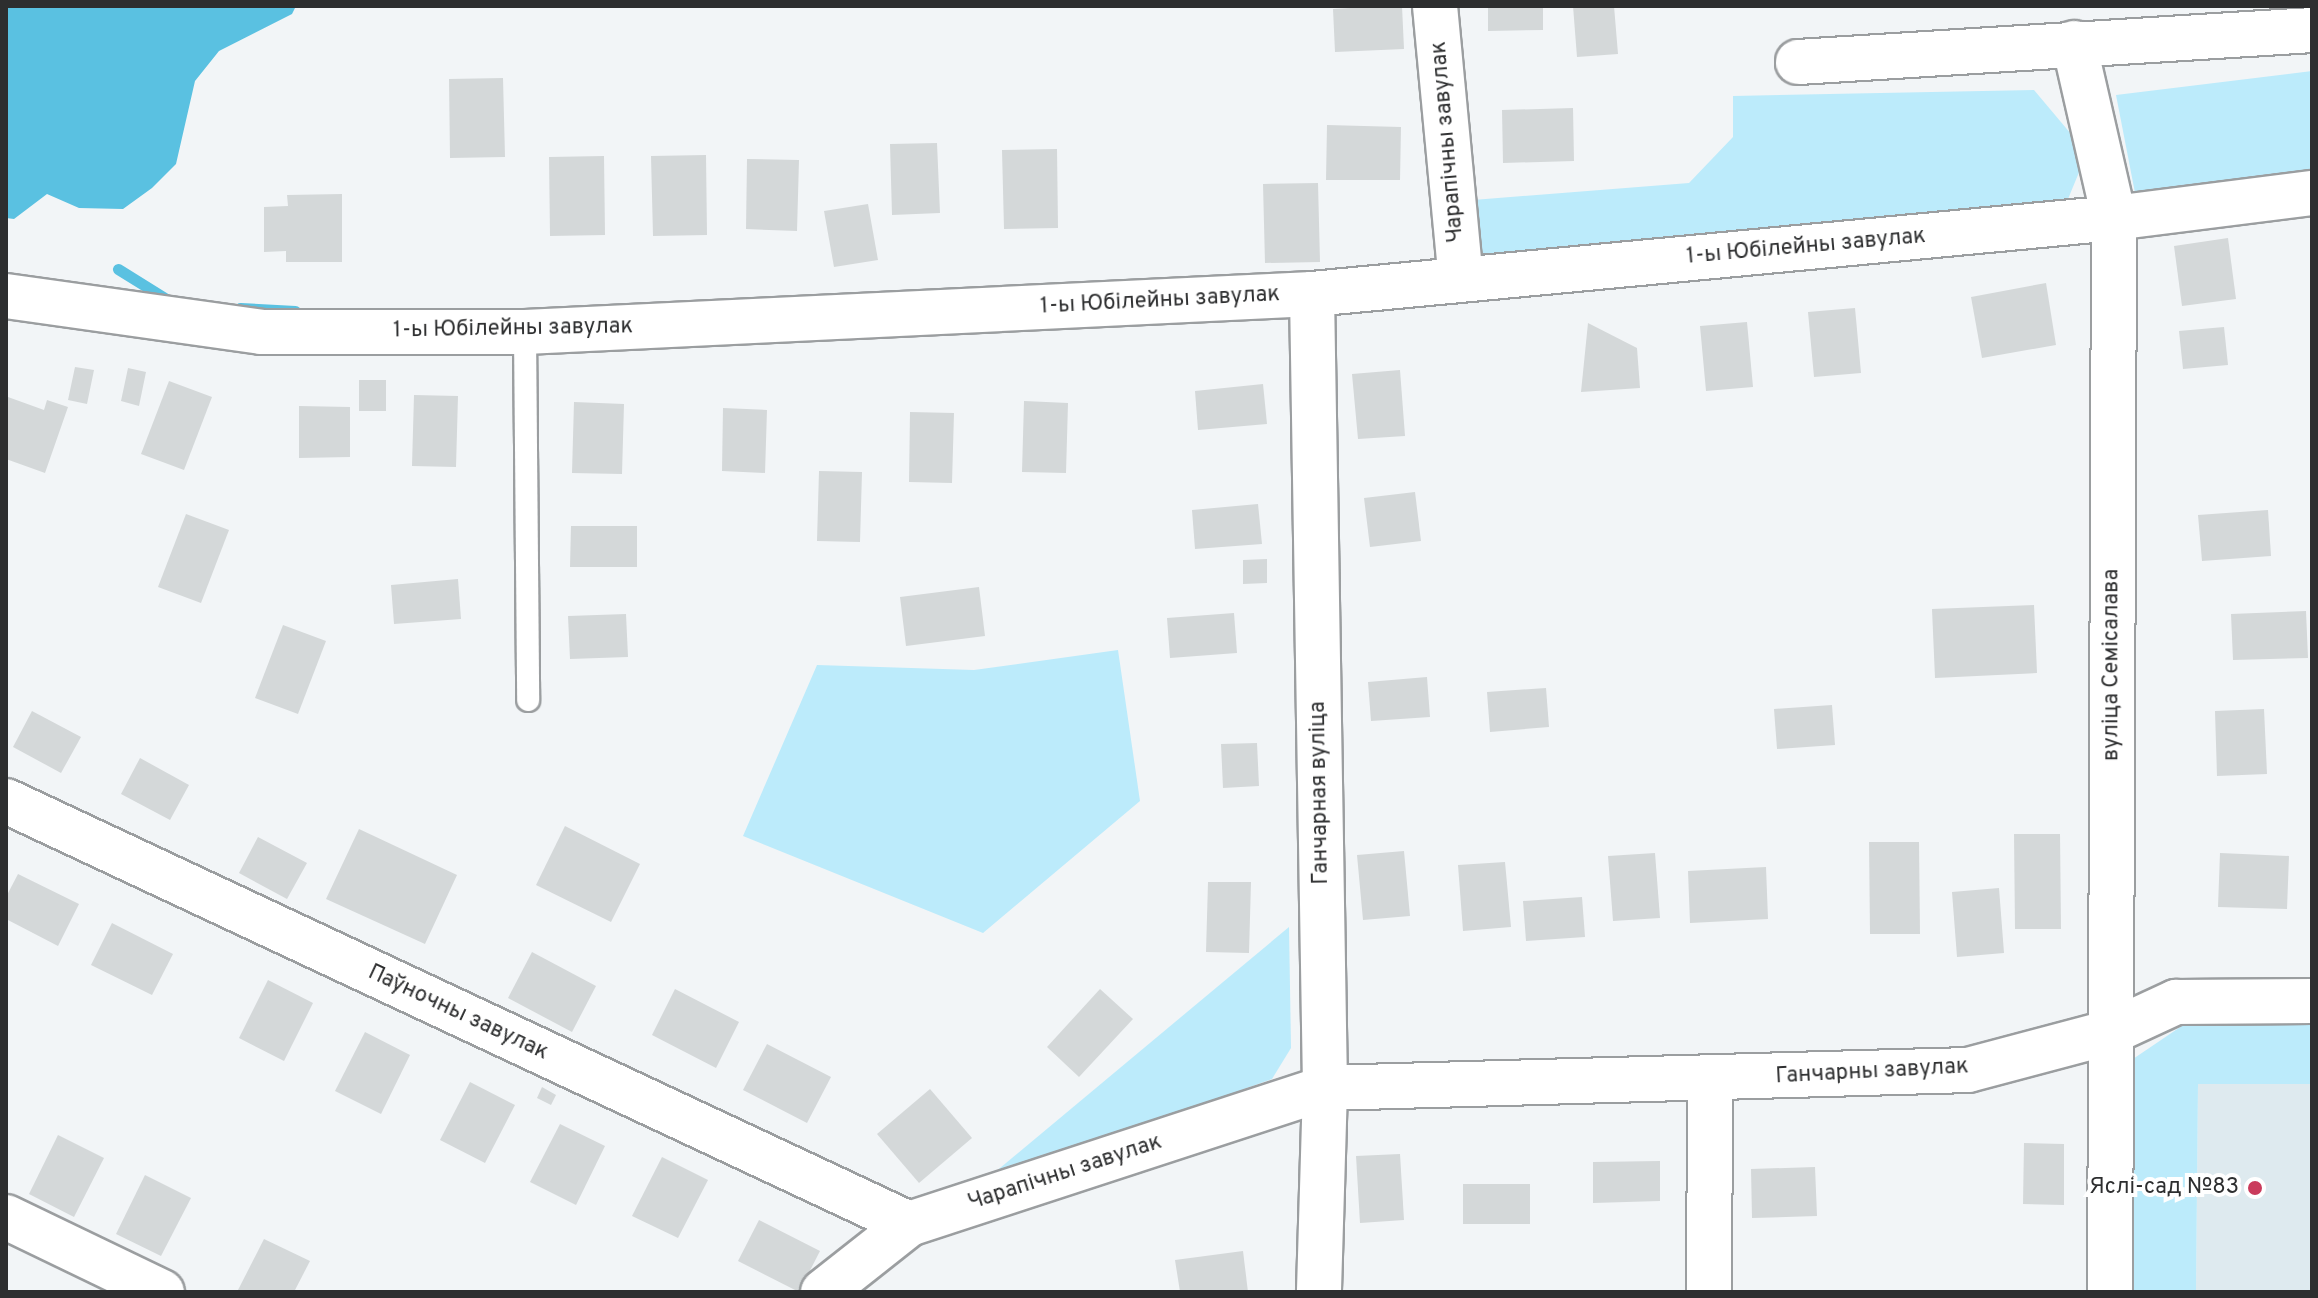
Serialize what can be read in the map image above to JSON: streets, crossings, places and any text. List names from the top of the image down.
{
  "streets": {
    "street": [
      "Чарапічны завулак",
      "1-ы Юбілейны завулак",
      "вуліца Семісалава",
      "Ганчарная вуліца",
      "Паўночны завулак",
      "Ганчарны завулак"
    ]
  },
  "crossings": [
    ["Чарапічны завулак", "1-ы Юбілейны завулак"],
    ["Чарапічны завулак", "Ганчарная вуліца"],
    ["Чарапічны завулак", "Паўночны завулак"],
    ["Чарапічны завулак", "Ганчарны завулак"],
    ["1-ы Юбілейны завулак", "вуліца Семісалава"],
    ["1-ы Юбілейны завулак", "Ганчарная вуліца"],
    ["вуліца Семісалава", "Ганчарны завулак"],
    ["Ганчарная вуліца", "Ганчарны завулак"]
  ],
  "places": ["Яслі-сад №83"]
}
